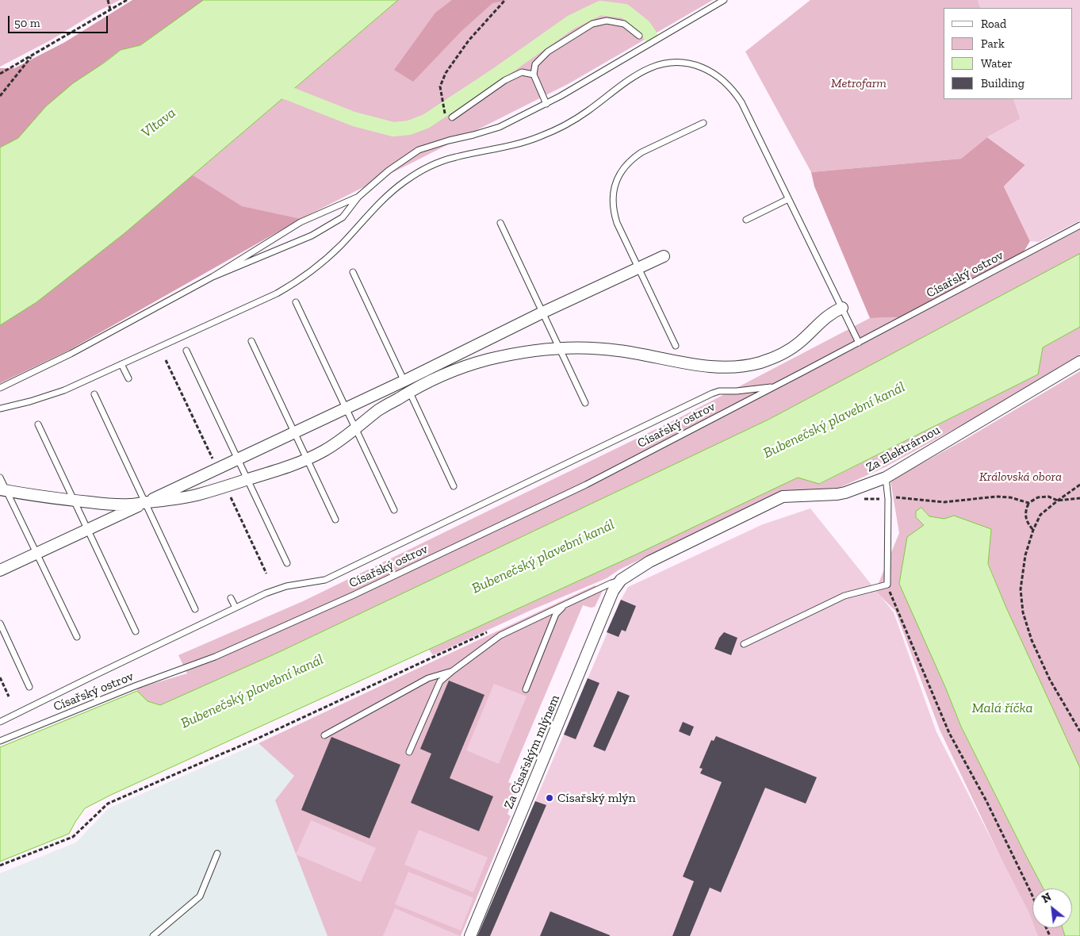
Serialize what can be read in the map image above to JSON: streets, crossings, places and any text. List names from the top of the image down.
{
  "streets": {
    "street": ["Za Elektrárnou", "Za Císařským mlýnem"],
    "lane": ["Císařský ostrov"]
  },
  "crossings": [
    ["Za Elektrárnou", "Za Císařským mlýnem"]
  ],
  "water": ["Vltava", "Bubenečský plavební kanál", "Malá říčka"],
  "parks": ["Metrofarm", "Královská obora"],
  "places": ["Císařský mlýn"],
  "legend": [
    "Road",
    "Park",
    "Water",
    "Building"
  ],
  "scale_bar": "50 m",
  "north": "top left"
}
